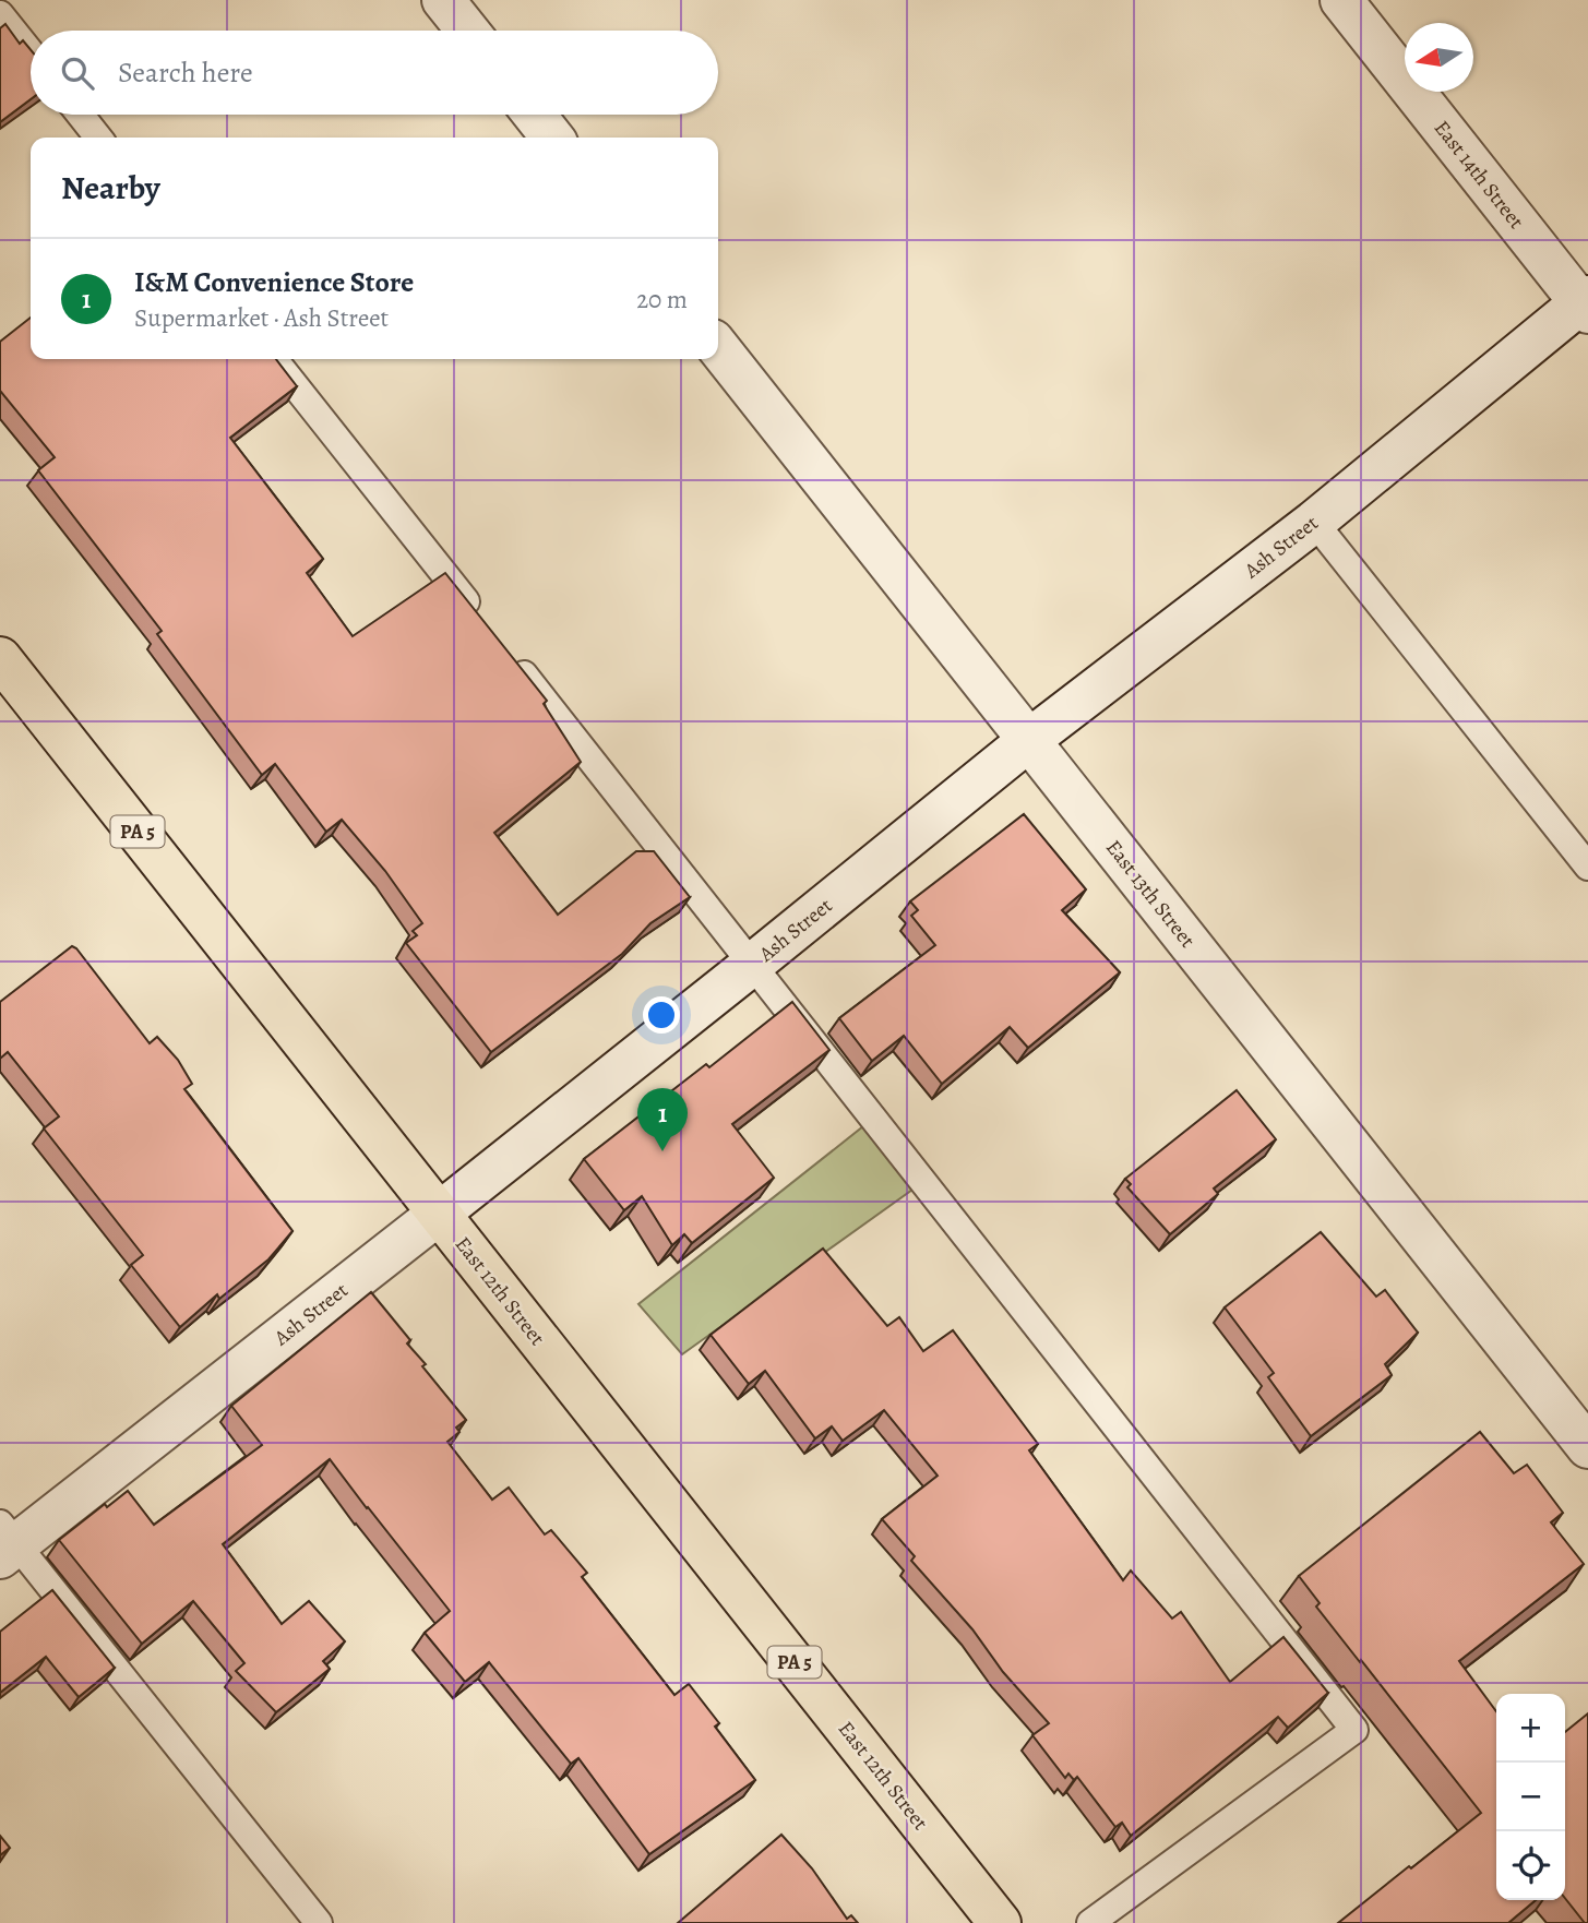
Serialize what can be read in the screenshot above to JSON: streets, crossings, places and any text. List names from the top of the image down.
{
  "streets": {
    "main road": ["PA 5", "East 12th Street"],
    "street": ["East 14th Street", "Ash Street", "East 13th Street"]
  },
  "crossings": [
    ["East 14th Street", "Ash Street"],
    ["Ash Street", "East 13th Street"],
    ["Ash Street", "East 12th Street"]
  ],
  "north": "left",
  "page": {
    "search": "Search here",
    "heading": "Nearby",
    "list": [
      {
        "mark": "1",
        "name": "I&M Convenience Store",
        "note": "Supermarket · Ash Street",
        "value": "20 m"
      }
    ],
    "pins": "1",
    "map_buttons": ["+", "−"]
  }
}
